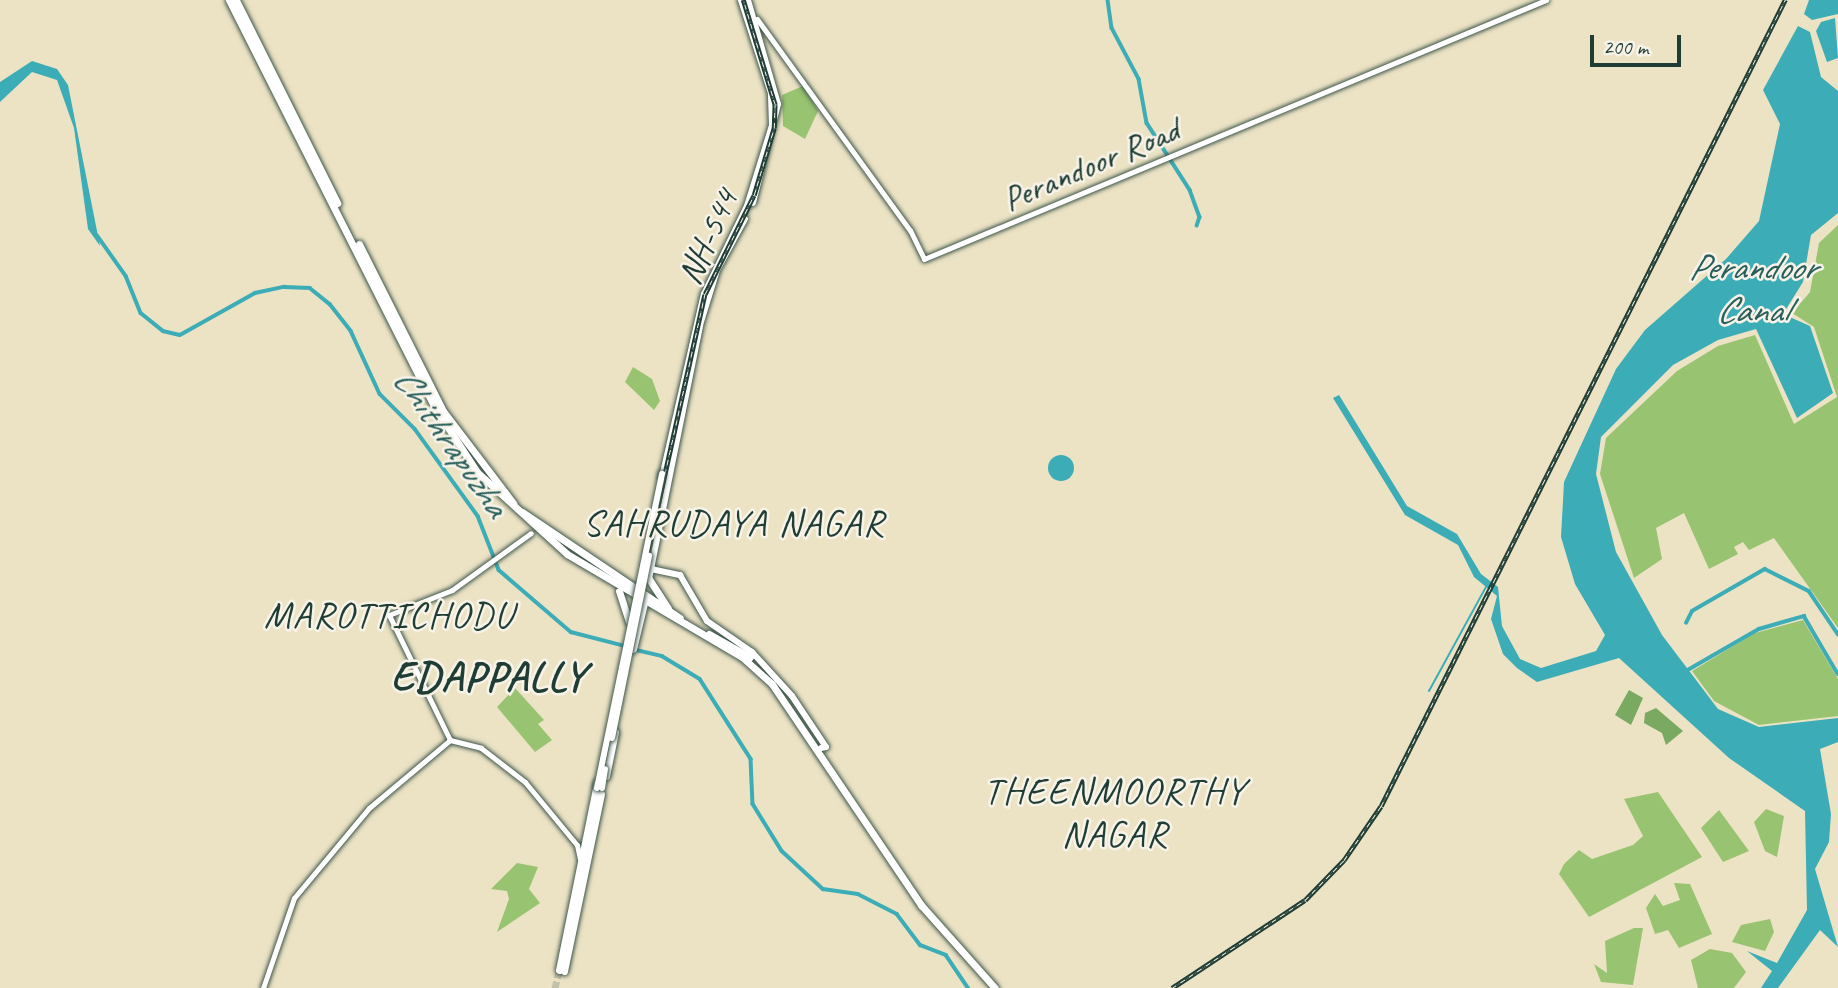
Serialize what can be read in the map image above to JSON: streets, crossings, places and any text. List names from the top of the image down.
{
  "streets": {
    "main road": ["Perandoor Road", "NH-544"]
  },
  "crossings": [
    ["Perandoor Road", "NH-544"]
  ],
  "districts": [
    "SAHRUDAYA NAGAR",
    "MAROTTICHODU",
    "EDAPPALLY",
    "THEENMOORTHY NAGAR"
  ],
  "water": ["Perandoor Canal", "Chithrapuzha"],
  "scale_bar": "200 m"
}
